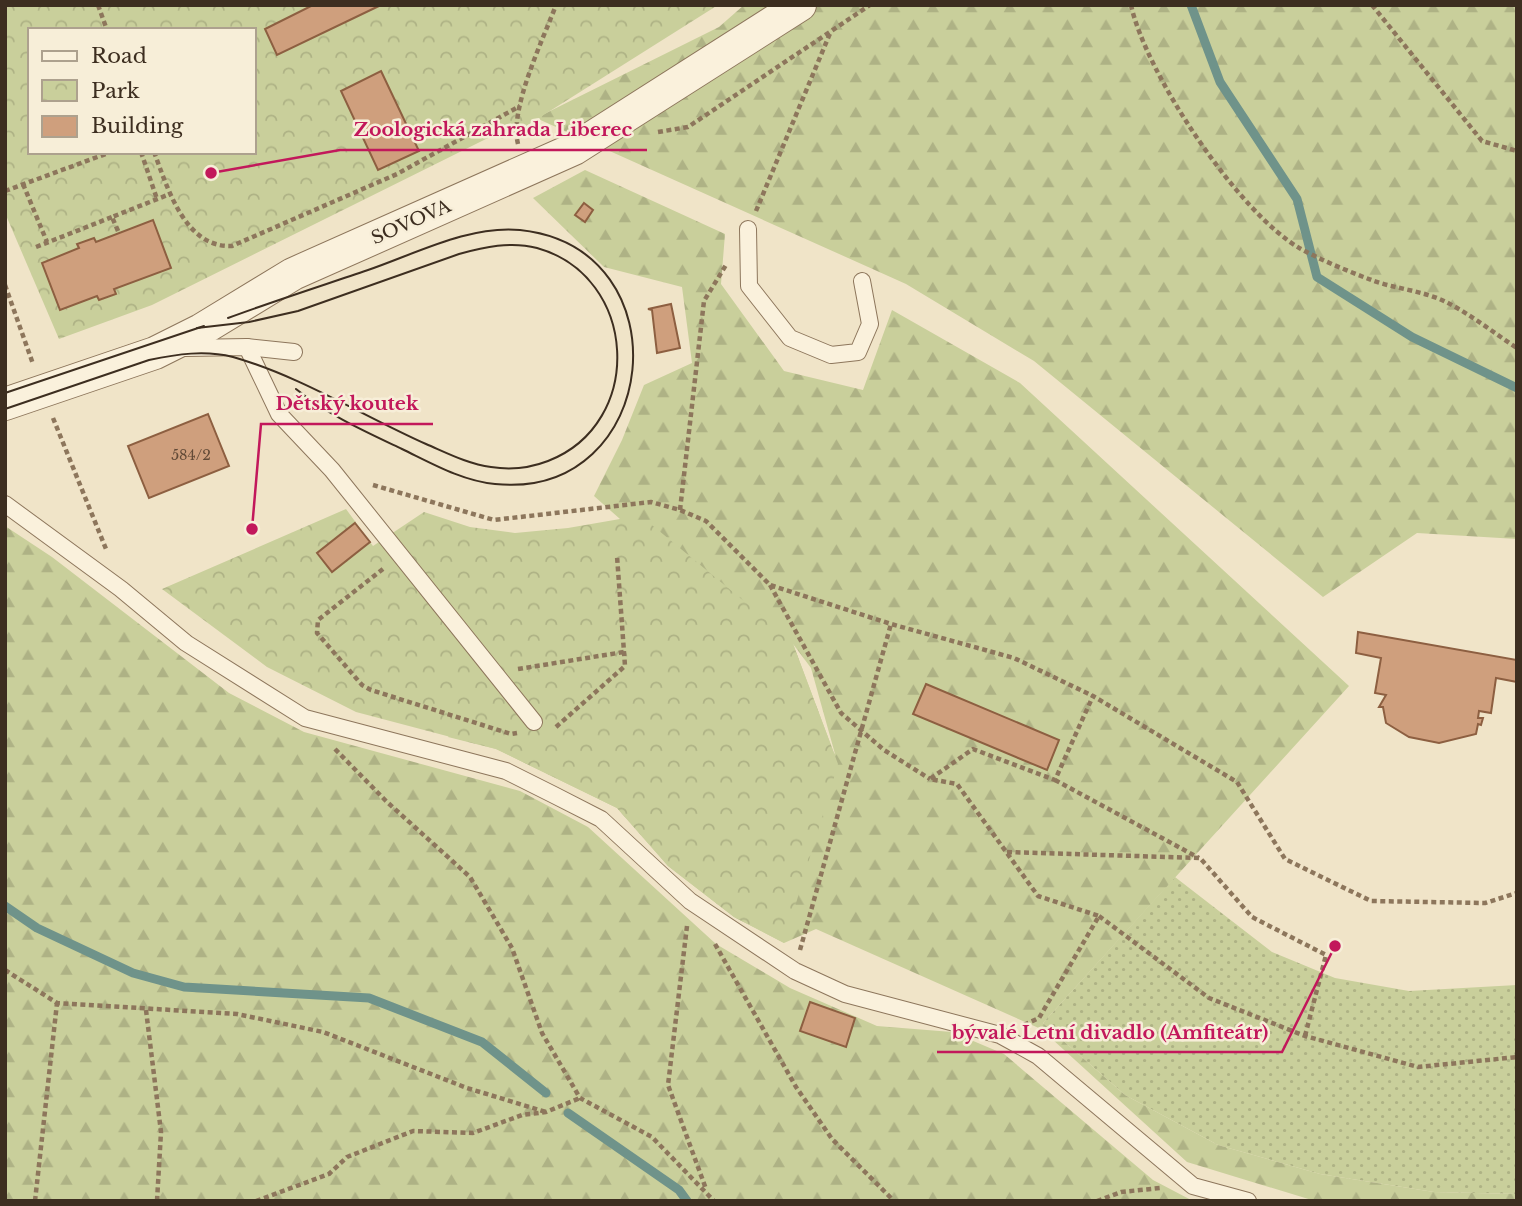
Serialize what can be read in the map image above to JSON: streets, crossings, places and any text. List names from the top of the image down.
{
  "streets": {
    "street": ["SOVOVA"]
  },
  "places": ["Zoologická zahrada Liberec", "Dětský koutek", "bývalé Letní divadlo (Amfiteátr)"],
  "house_numbers": ["584/2"],
  "legend": ["Road", "Park", "Building"]
}
